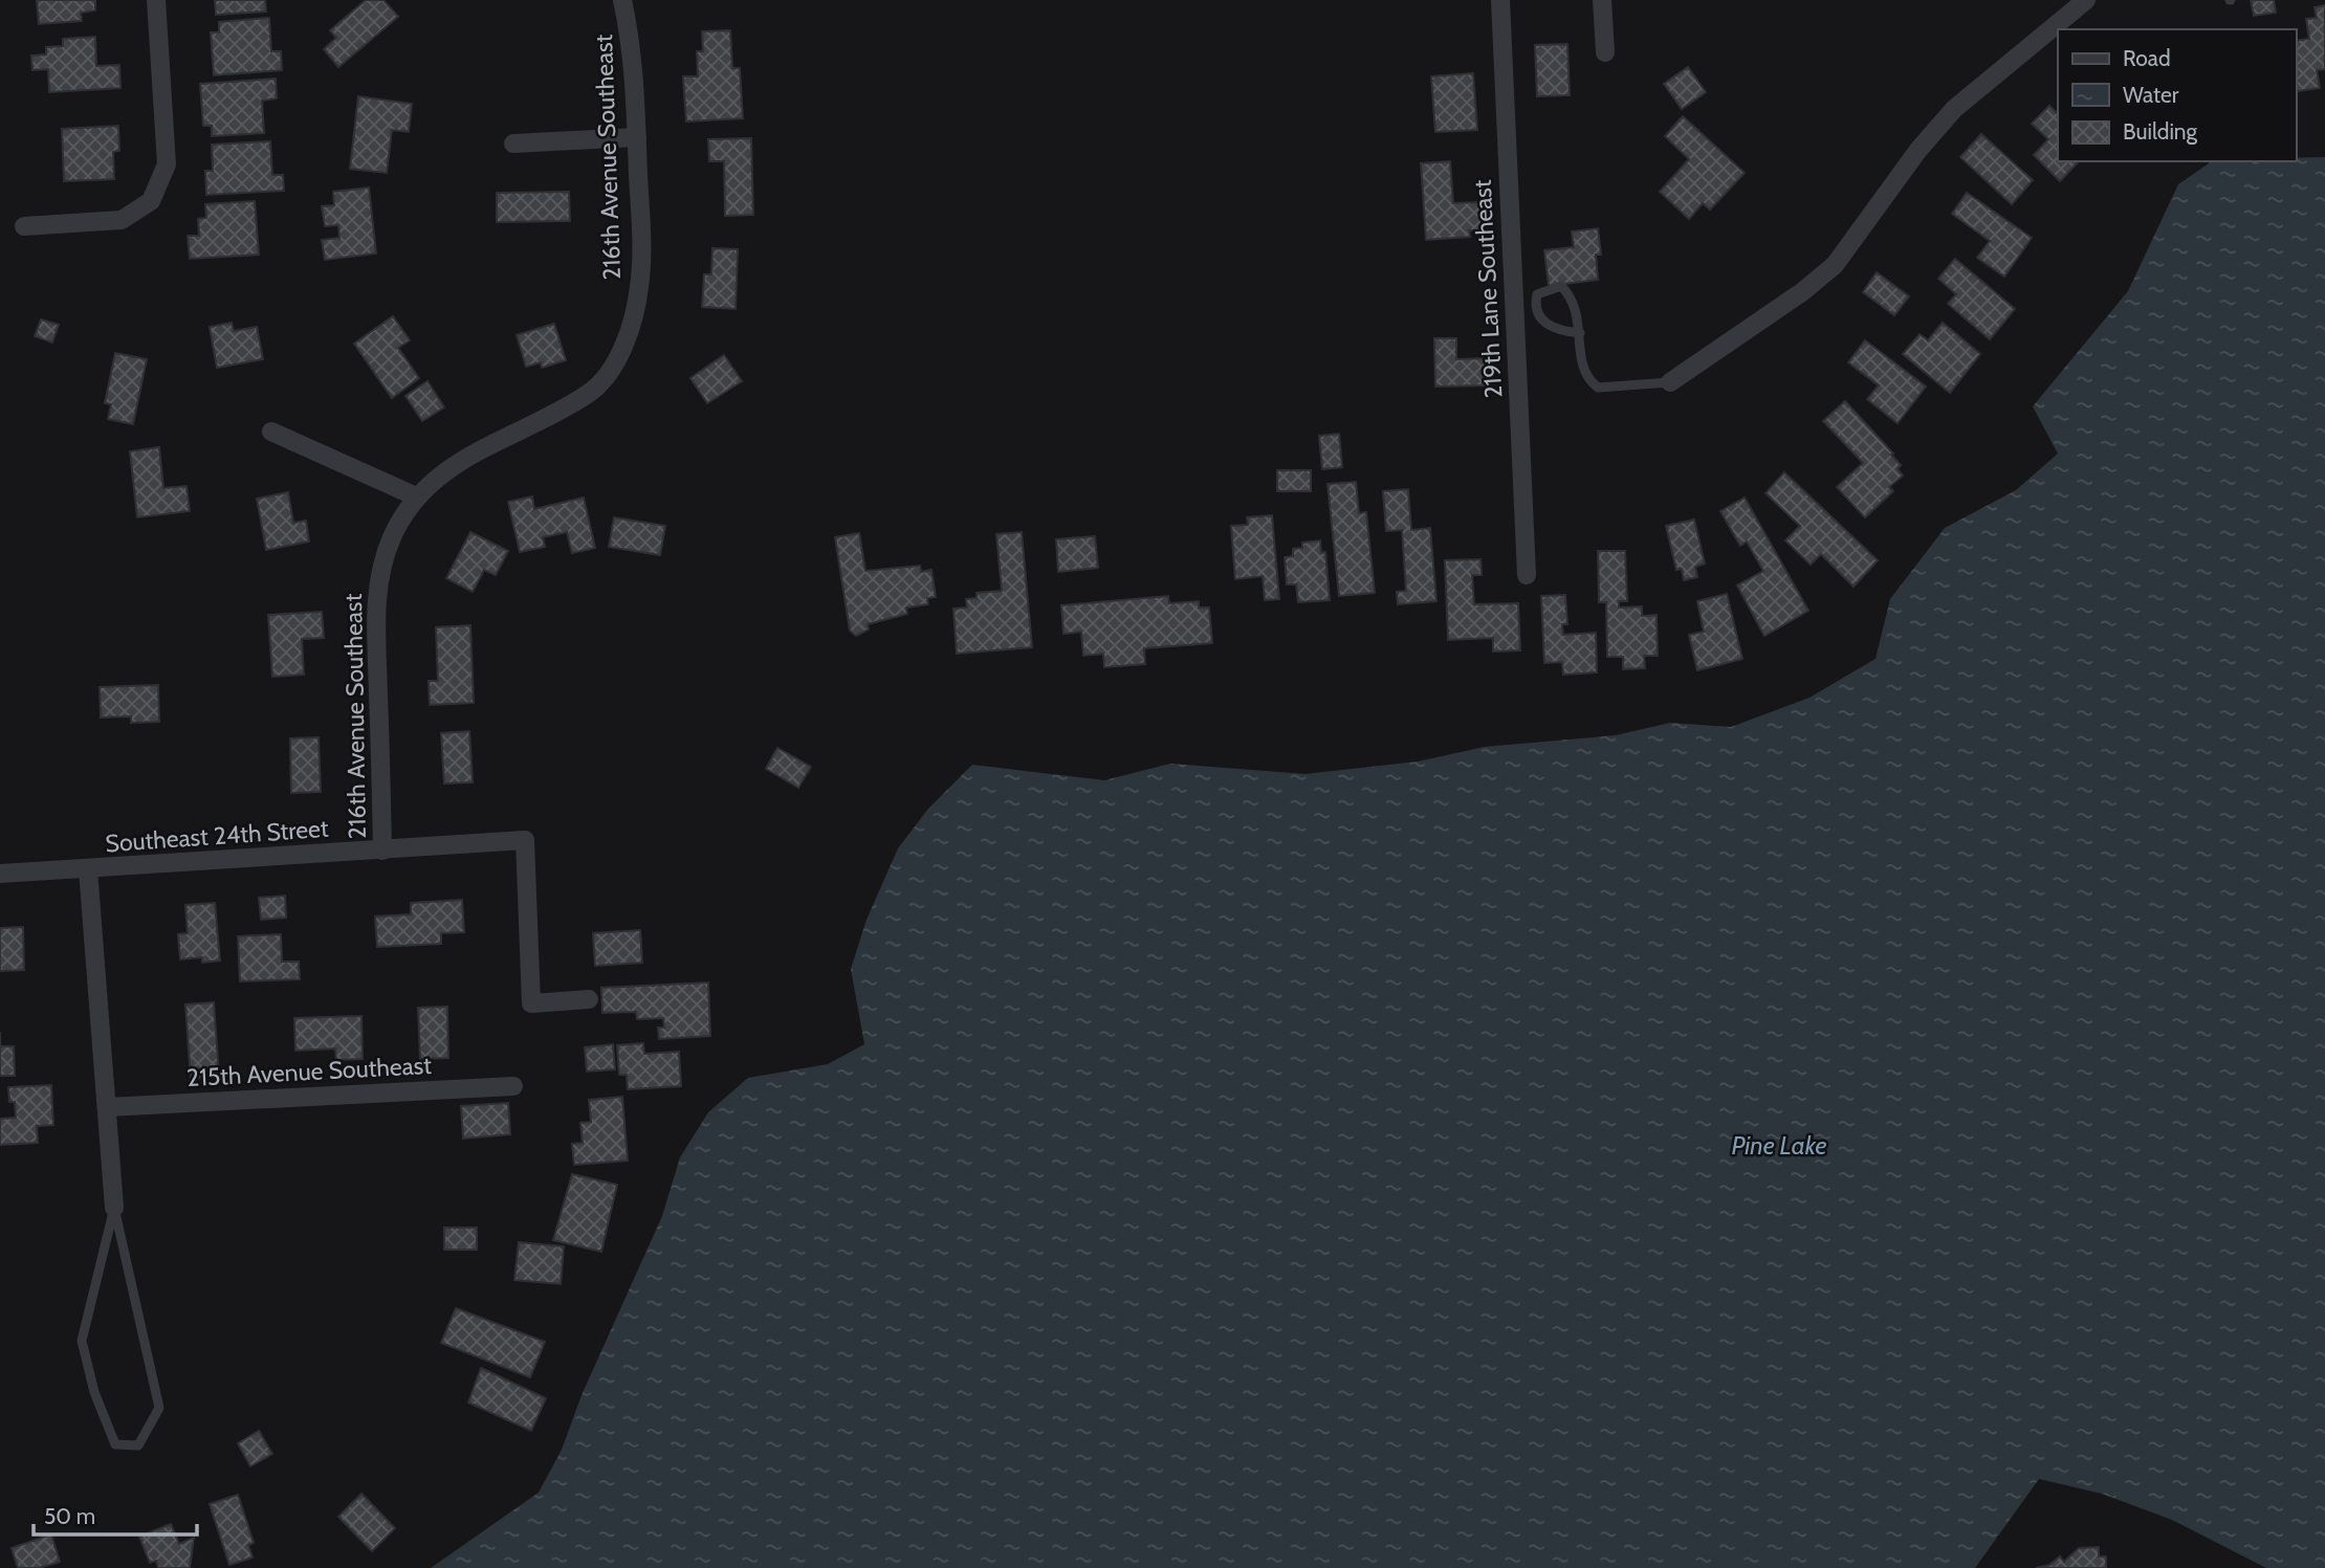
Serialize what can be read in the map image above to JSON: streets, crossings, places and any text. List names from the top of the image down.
{
  "streets": {
    "street": [
      "216th Avenue Southeast",
      "219th Lane Southeast",
      "Southeast 24th Street",
      "215th Avenue Southeast"
    ]
  },
  "crossings": [
    ["216th Avenue Southeast", "Southeast 24th Street"]
  ],
  "water": ["Pine Lake"],
  "legend": ["Road", "Water", "Building"],
  "scale_bar": "50 m"
}
